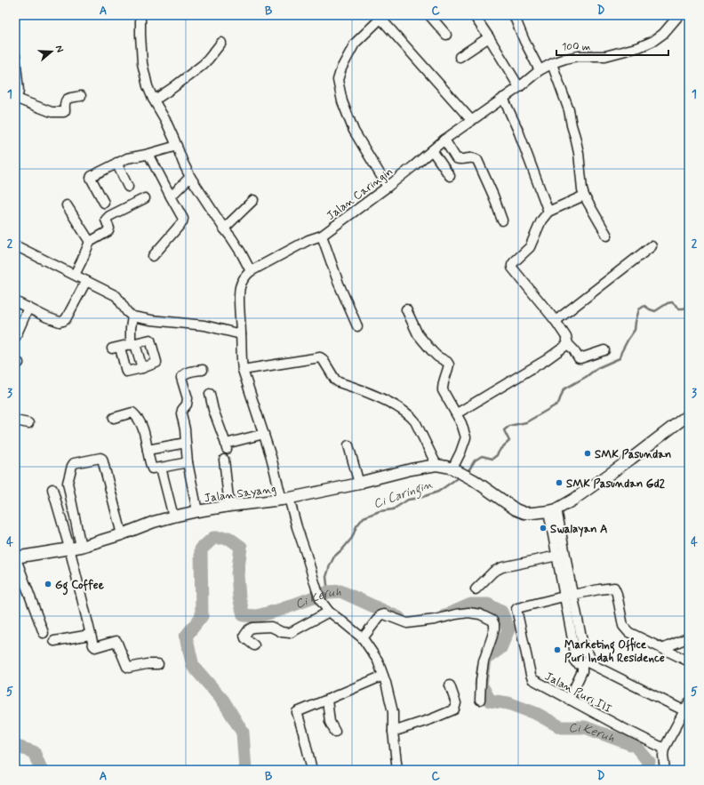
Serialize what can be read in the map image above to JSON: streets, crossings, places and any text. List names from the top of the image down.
{
  "streets": {
    "main road": ["Jalan Sayang"],
    "street": ["Jalan Caringin", "Jalan Puri III"]
  },
  "crossings": [
    ["Jalan Caringin", "Jalan Sayang"]
  ],
  "water": ["Ci Caringin", "Ci Keruh"],
  "places": [
    "SMK Pasundan",
    "SMK Pasundan Gd2",
    "Swalayan A",
    "Gg Coffee",
    "Marketing Office Puri Indah Residence"
  ],
  "scale_bar": "100 m",
  "north": "right",
  "grid": {
    "columns": [
      "A",
      "B",
      "C",
      "D"
    ],
    "rows": [
      "1",
      "2",
      "3",
      "4",
      "5"
    ]
  }
}
